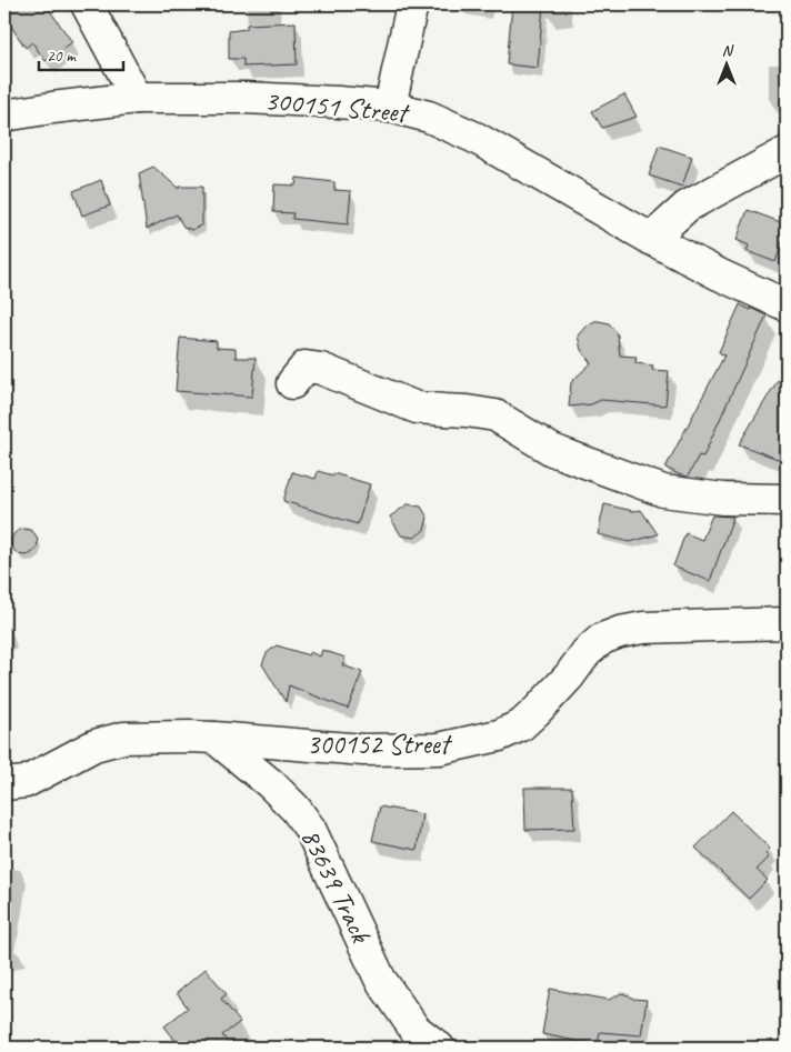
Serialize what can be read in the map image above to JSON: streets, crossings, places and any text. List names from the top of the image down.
{
  "streets": {
    "street": ["300151 Street", "300152 Street", "83639 Track"]
  },
  "crossings": [
    ["300152 Street", "83639 Track"]
  ],
  "scale_bar": "20 m",
  "north": "top"
}
